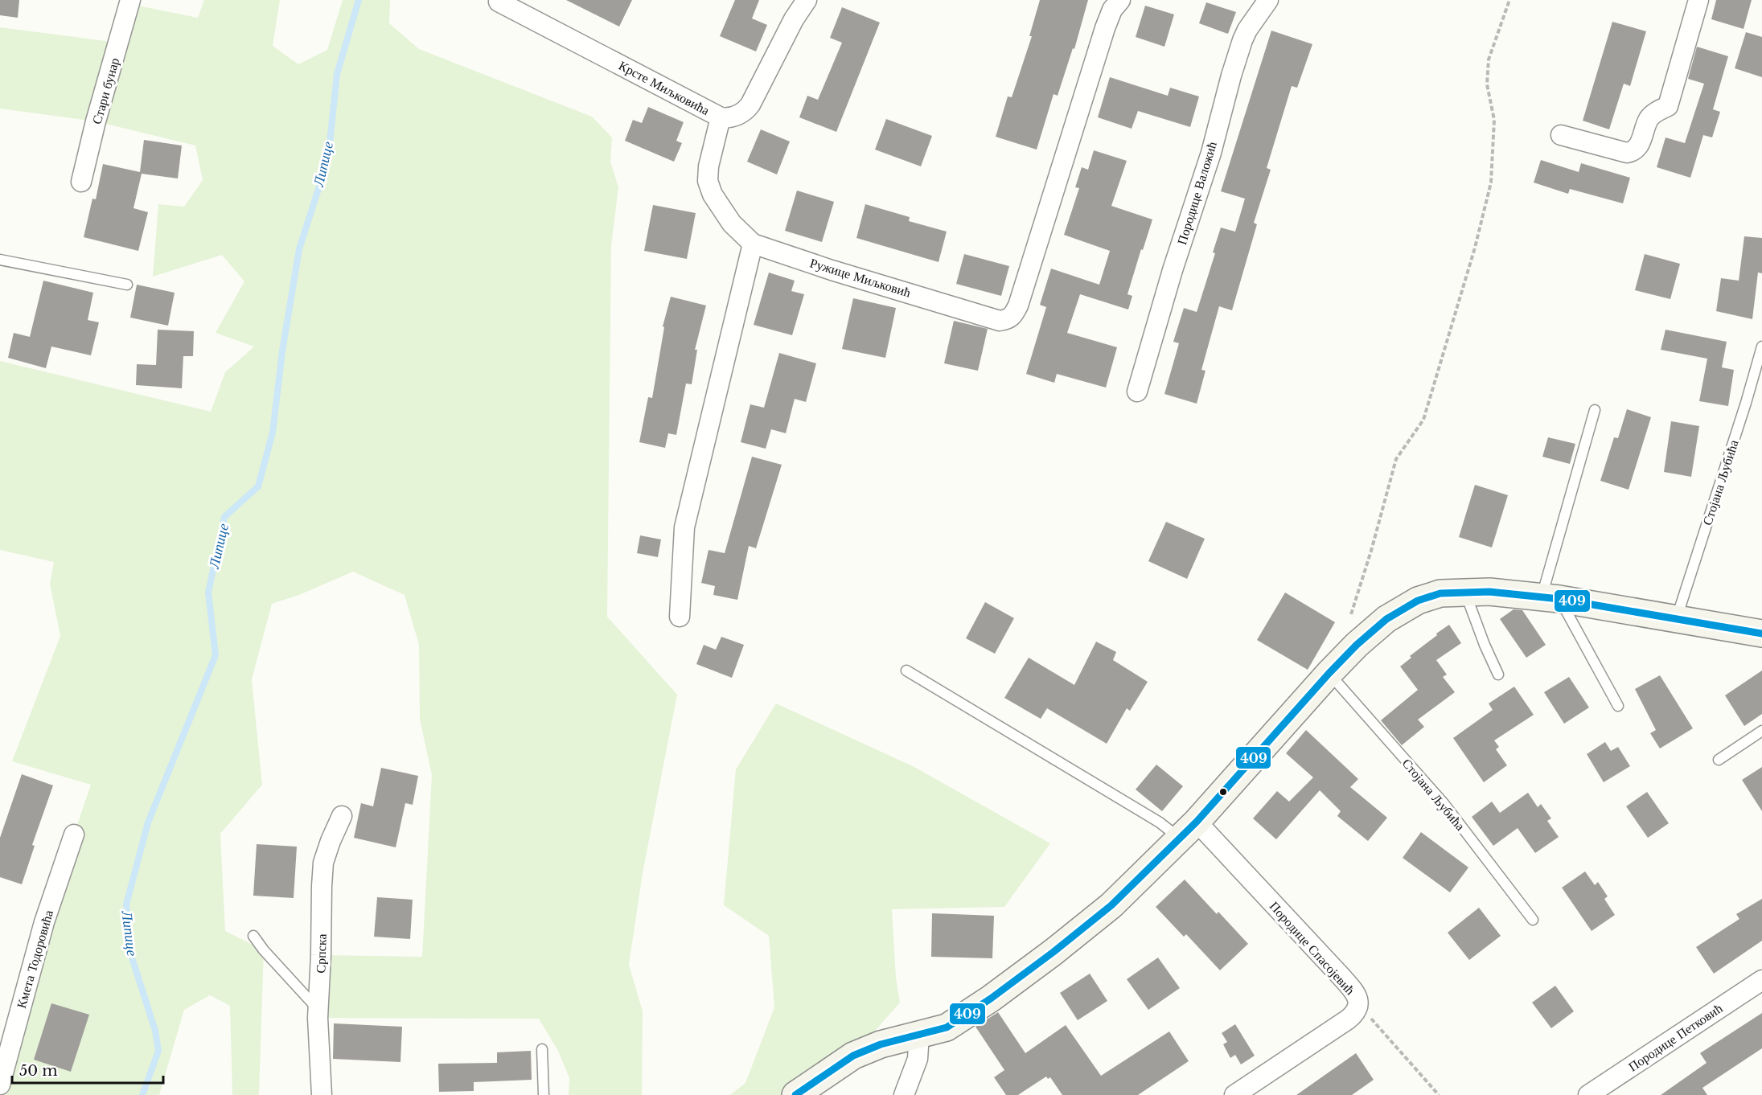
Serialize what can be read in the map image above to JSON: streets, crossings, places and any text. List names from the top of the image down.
{
  "streets": {
    "street": [
      "Крсте Миљковића",
      "Стари бунар",
      "Породице Валожић",
      "Ружице Миљковић",
      "Породице Спасојевић",
      "Српска",
      "Кмета Тодоровића",
      "Породице Петковић"
    ],
    "lane": ["Стојана Љубића"]
  },
  "water": ["Липице"],
  "lines": ["transit line 409"],
  "scale_bar": "50 m"
}
